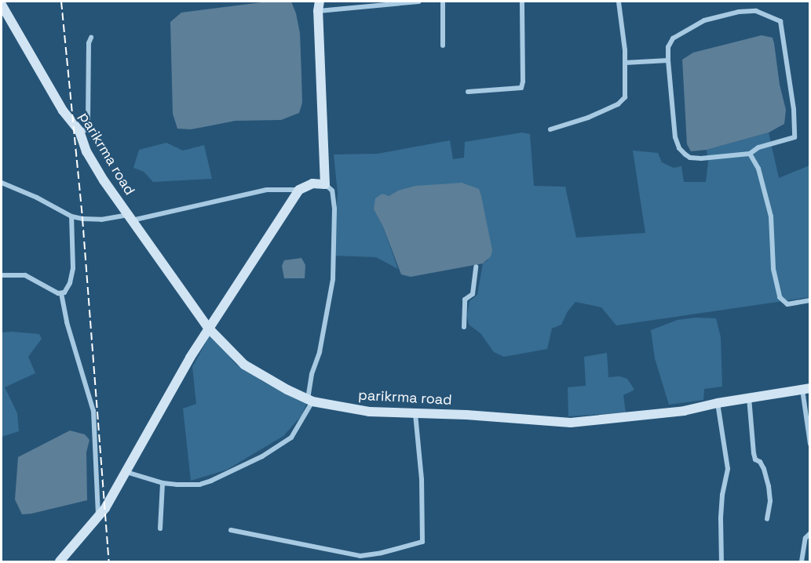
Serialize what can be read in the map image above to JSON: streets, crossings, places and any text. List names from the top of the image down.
{
  "streets": {
    "street": ["parikrma road"]
  }
}
